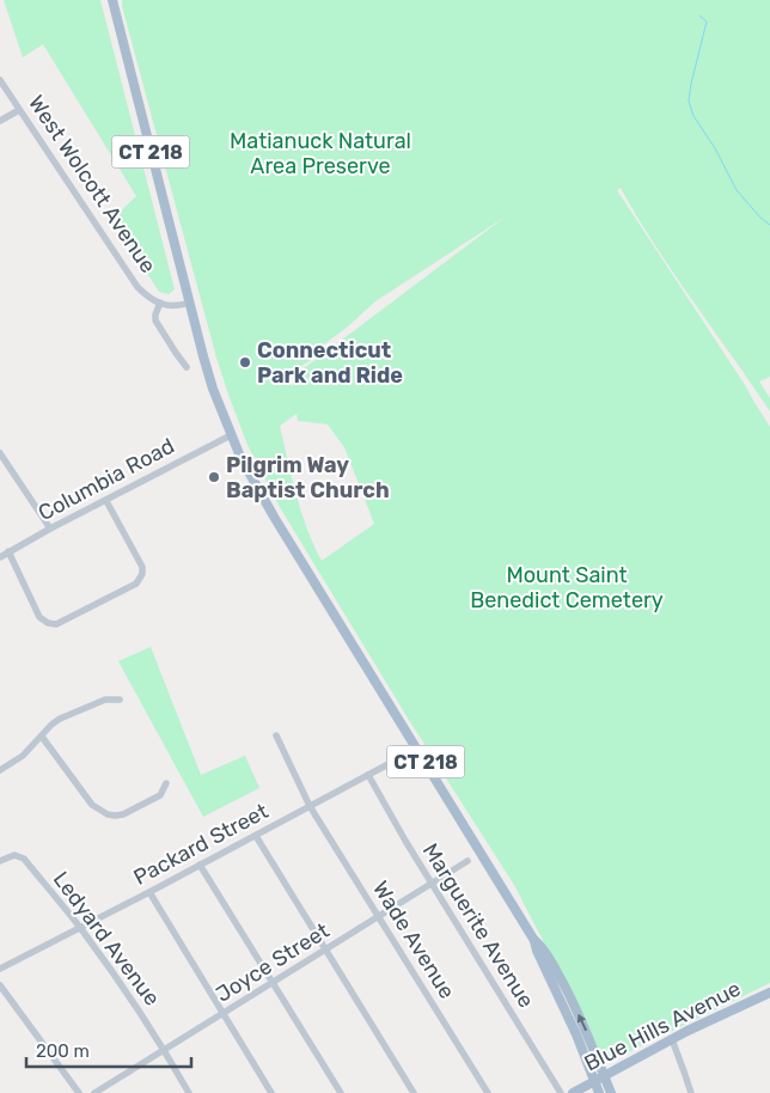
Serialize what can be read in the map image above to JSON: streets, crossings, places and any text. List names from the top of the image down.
{
  "streets": {
    "main road": ["CT 218", "Blue Hills Avenue"],
    "street": [
      "West Wolcott Avenue",
      "Columbia Road",
      "Packard Street",
      "Marguerite Avenue",
      "Ledyard Avenue",
      "Wade Avenue",
      "Joyce Street"
    ]
  },
  "crossings": [
    ["CT 218", "Columbia Road"],
    ["CT 218", "Packard Street"],
    ["CT 218", "Blue Hills Avenue"],
    ["Packard Street", "Marguerite Avenue"],
    ["Packard Street", "Ledyard Avenue"],
    ["Packard Street", "Wade Avenue"],
    ["Marguerite Avenue", "Joyce Street"],
    ["Ledyard Avenue", "Joyce Street"],
    ["Wade Avenue", "Joyce Street"]
  ],
  "parks": ["Matianuck Natural Area Preserve", "Mount Saint Benedict Cemetery"],
  "places": ["Connecticut Park and Ride", "Pilgrim Way Baptist Church"],
  "scale_bar": "200 m"
}
